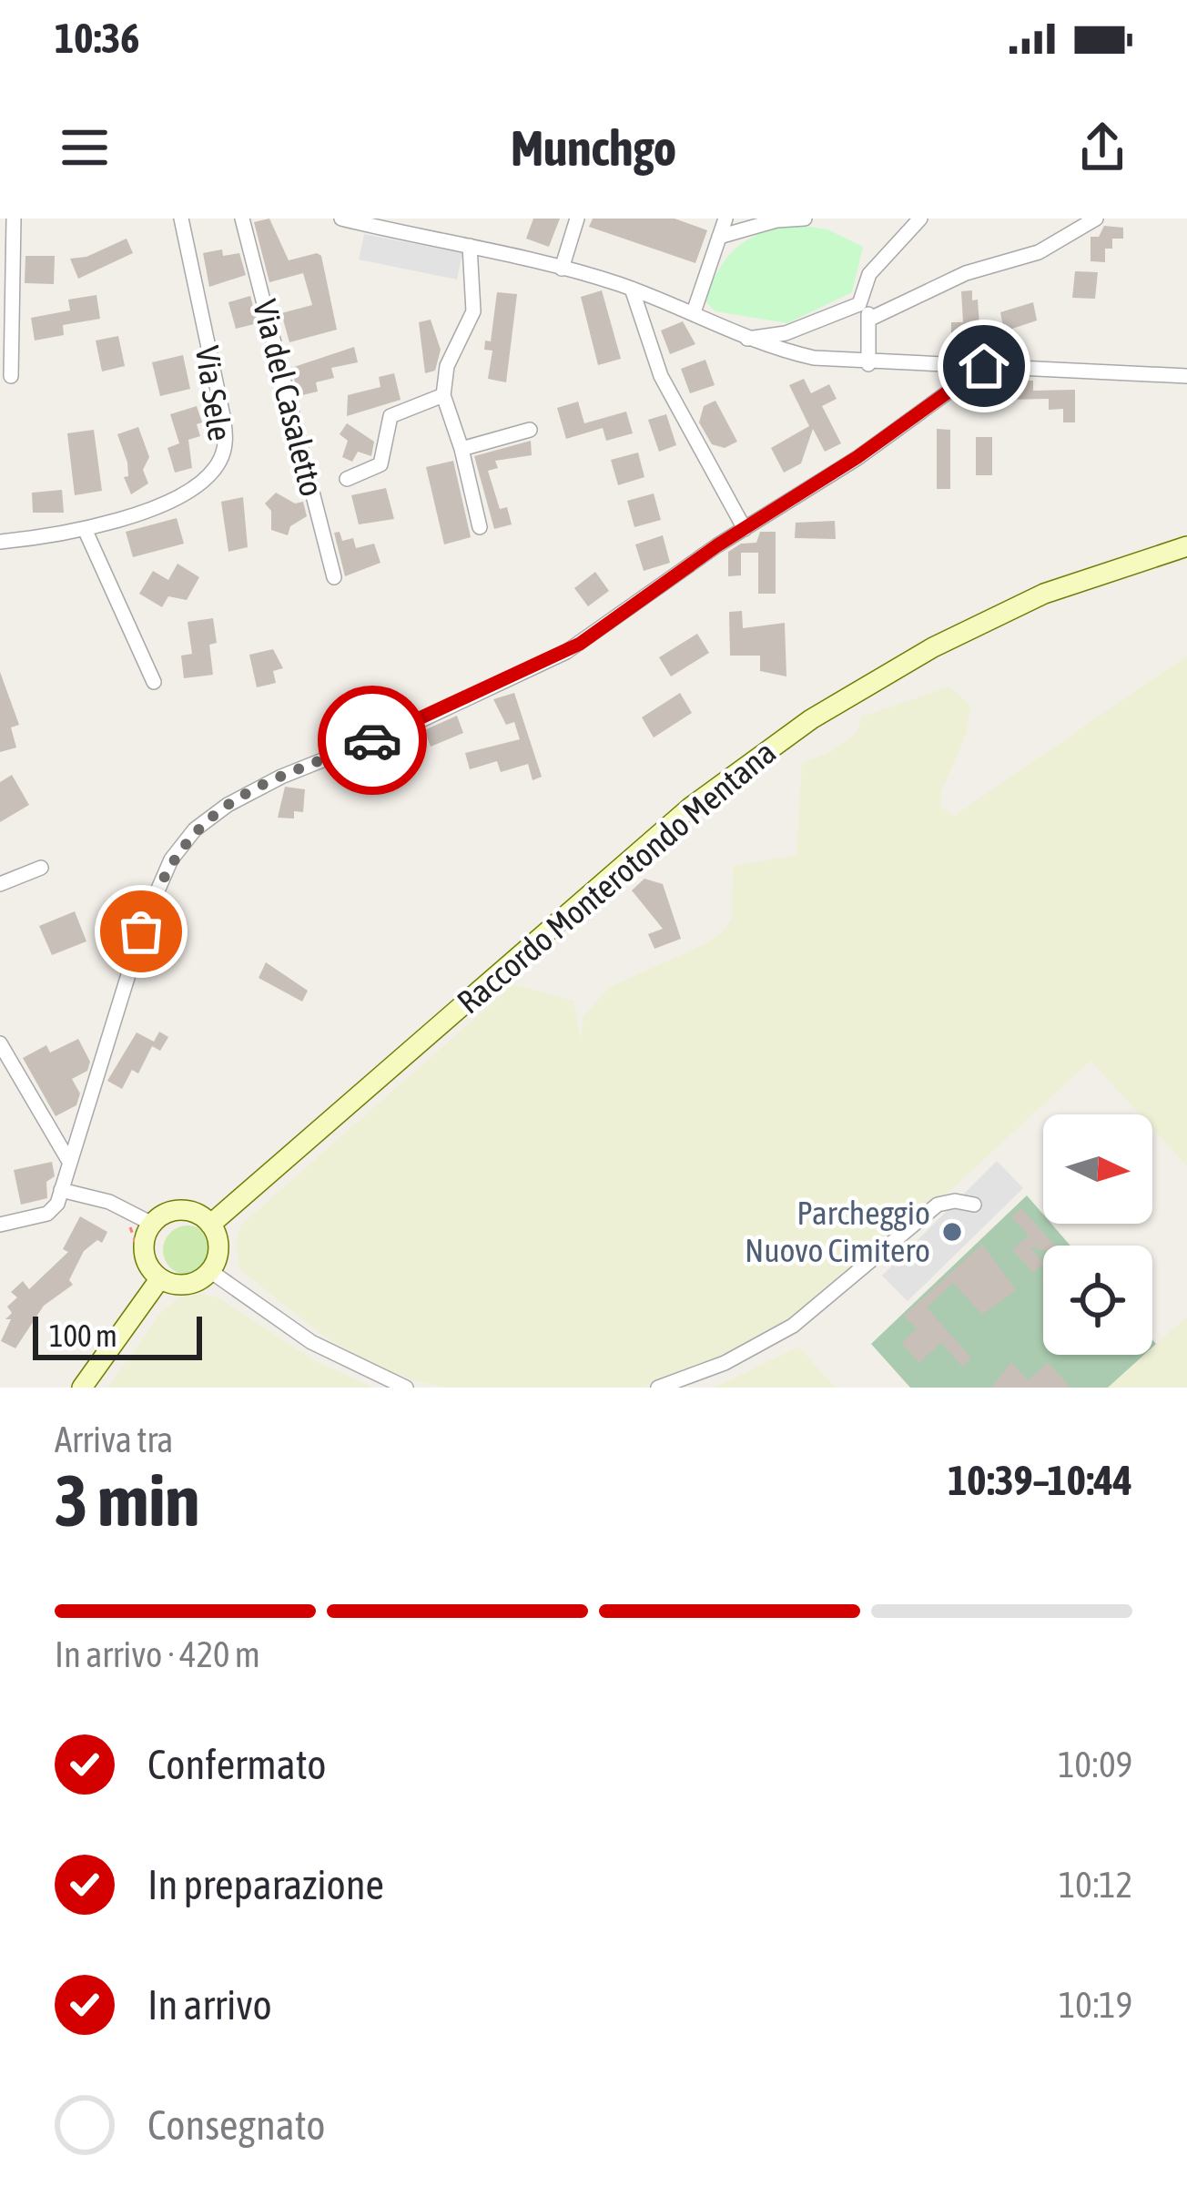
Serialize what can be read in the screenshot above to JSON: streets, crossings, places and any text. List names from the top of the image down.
{
  "streets": {
    "main road": ["Raccordo Monterotondo Mentana"],
    "street": ["Via Sele", "Via del Casaletto"]
  },
  "places": ["Parcheggio Nuovo Cimitero"],
  "scale_bar": "100 m",
  "north": "right",
  "page": {
    "status": "10:36",
    "header": "Munchgo",
    "scale": "100 m",
    "heading": ["3 min", "Arriva tra", "10:39–10:44"],
    "bar": "In arrivo · 420 m",
    "list": [
      ["Confermato", "10:09"],
      ["In preparazione", "10:12"],
      ["In arrivo", "10:19"],
      "Consegnato"
    ]
  }
}
